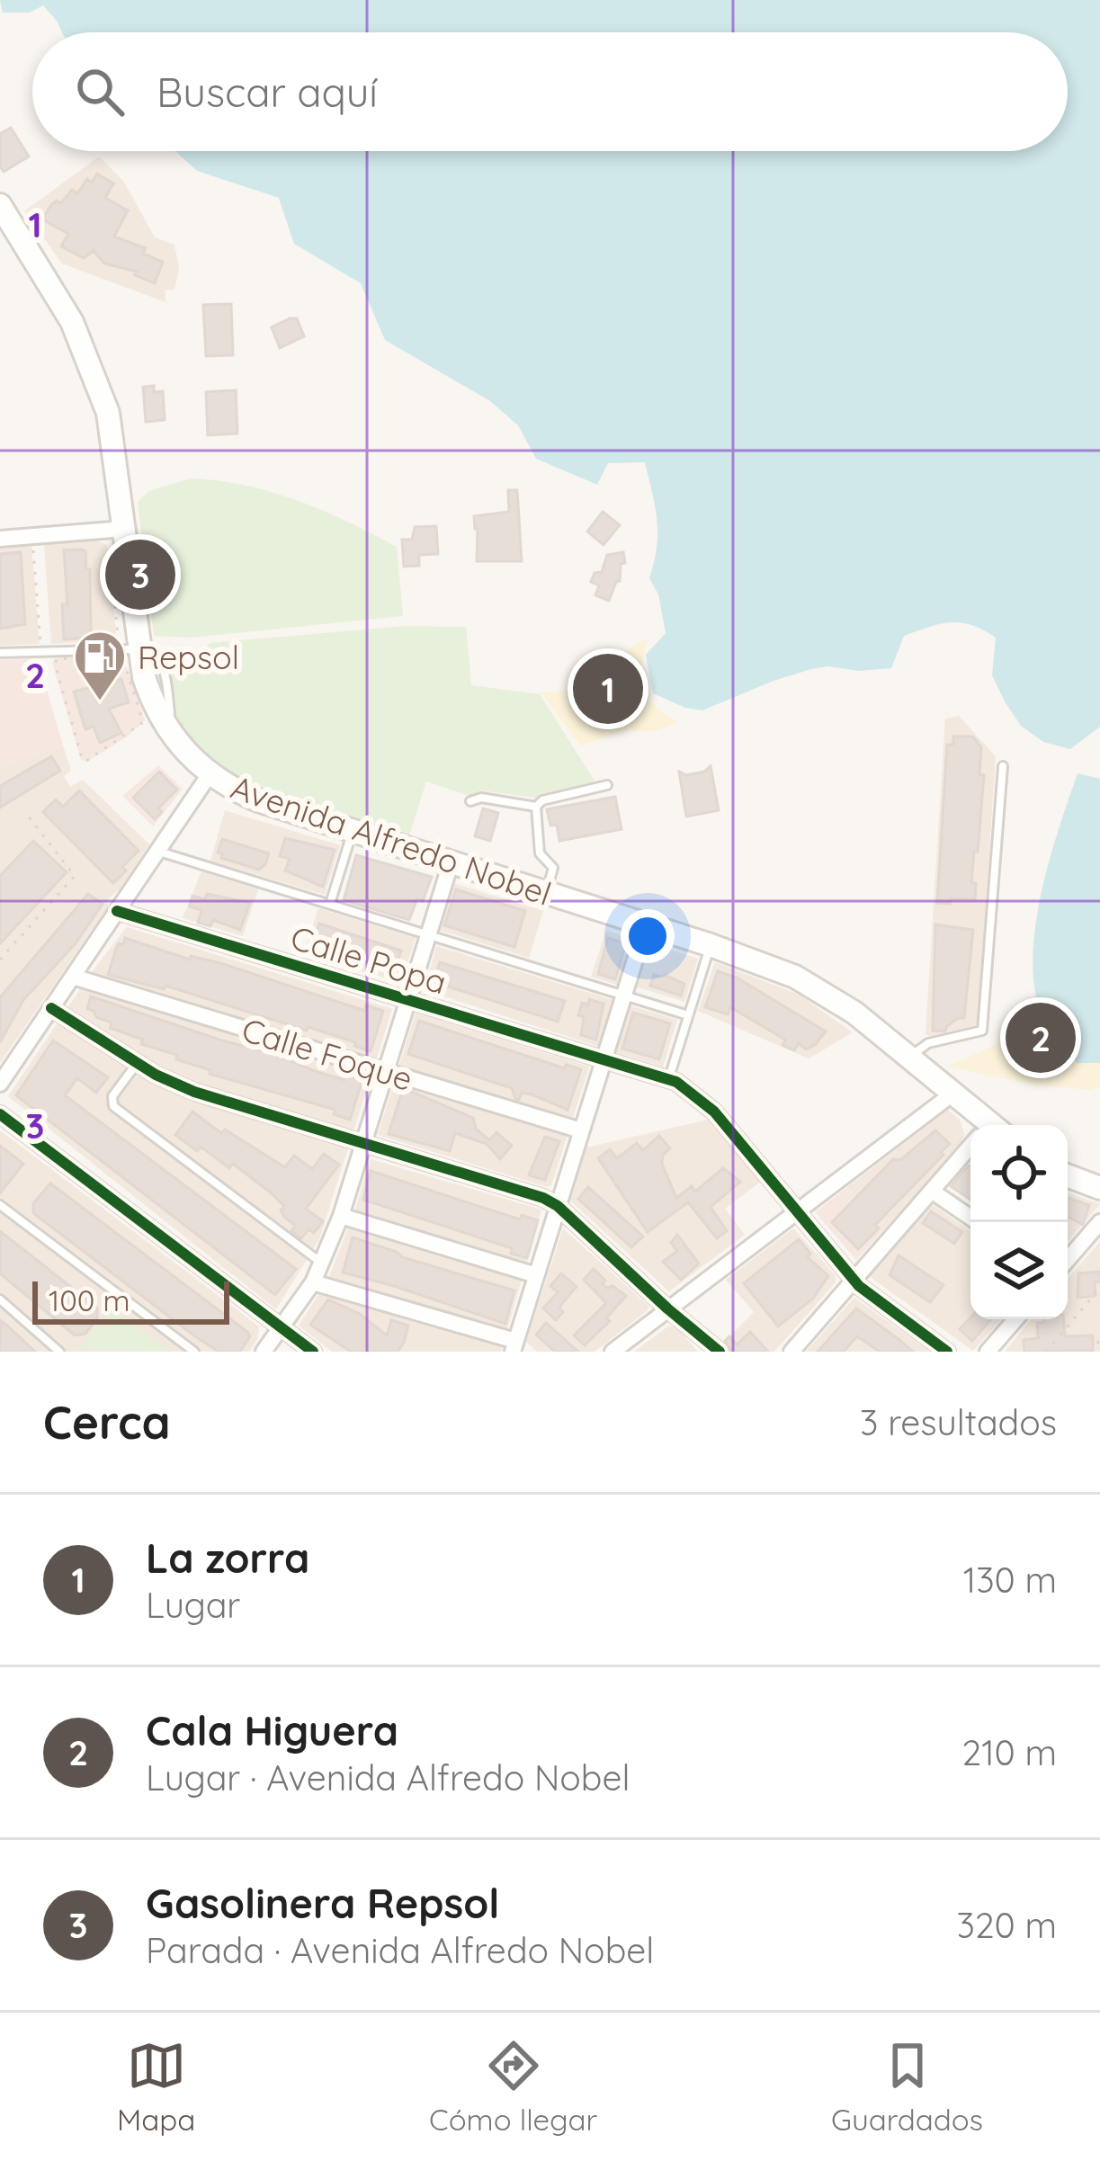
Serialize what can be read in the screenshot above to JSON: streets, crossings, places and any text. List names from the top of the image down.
{
  "streets": {
    "main road": ["Avenida Alfredo Nobel"],
    "street": ["Calle Popa", "Calle Foque"]
  },
  "places": {
    "fuel station": ["Repsol"]
  },
  "scale_bar": "100 m",
  "page": {
    "search": "Buscar aquí",
    "pins": ["3", "1", "2"],
    "scale": "100 m",
    "heading": ["Cerca", "3 resultados"],
    "list": [
      {
        "mark": "1",
        "name": "La zorra",
        "note": "Lugar",
        "value": "130 m"
      },
      {
        "mark": "2",
        "name": "Cala Higuera",
        "note": "Lugar · Avenida Alfredo Nobel",
        "value": "210 m"
      },
      {
        "mark": "3",
        "name": "Gasolinera Repsol",
        "note": "Parada · Avenida Alfredo Nobel",
        "value": "320 m"
      }
    ],
    "nav": ["Mapa", "Cómo llegar", "Guardados"]
  },
  "grid": {
    "rows": ["1", "2", "3"]
  }
}
